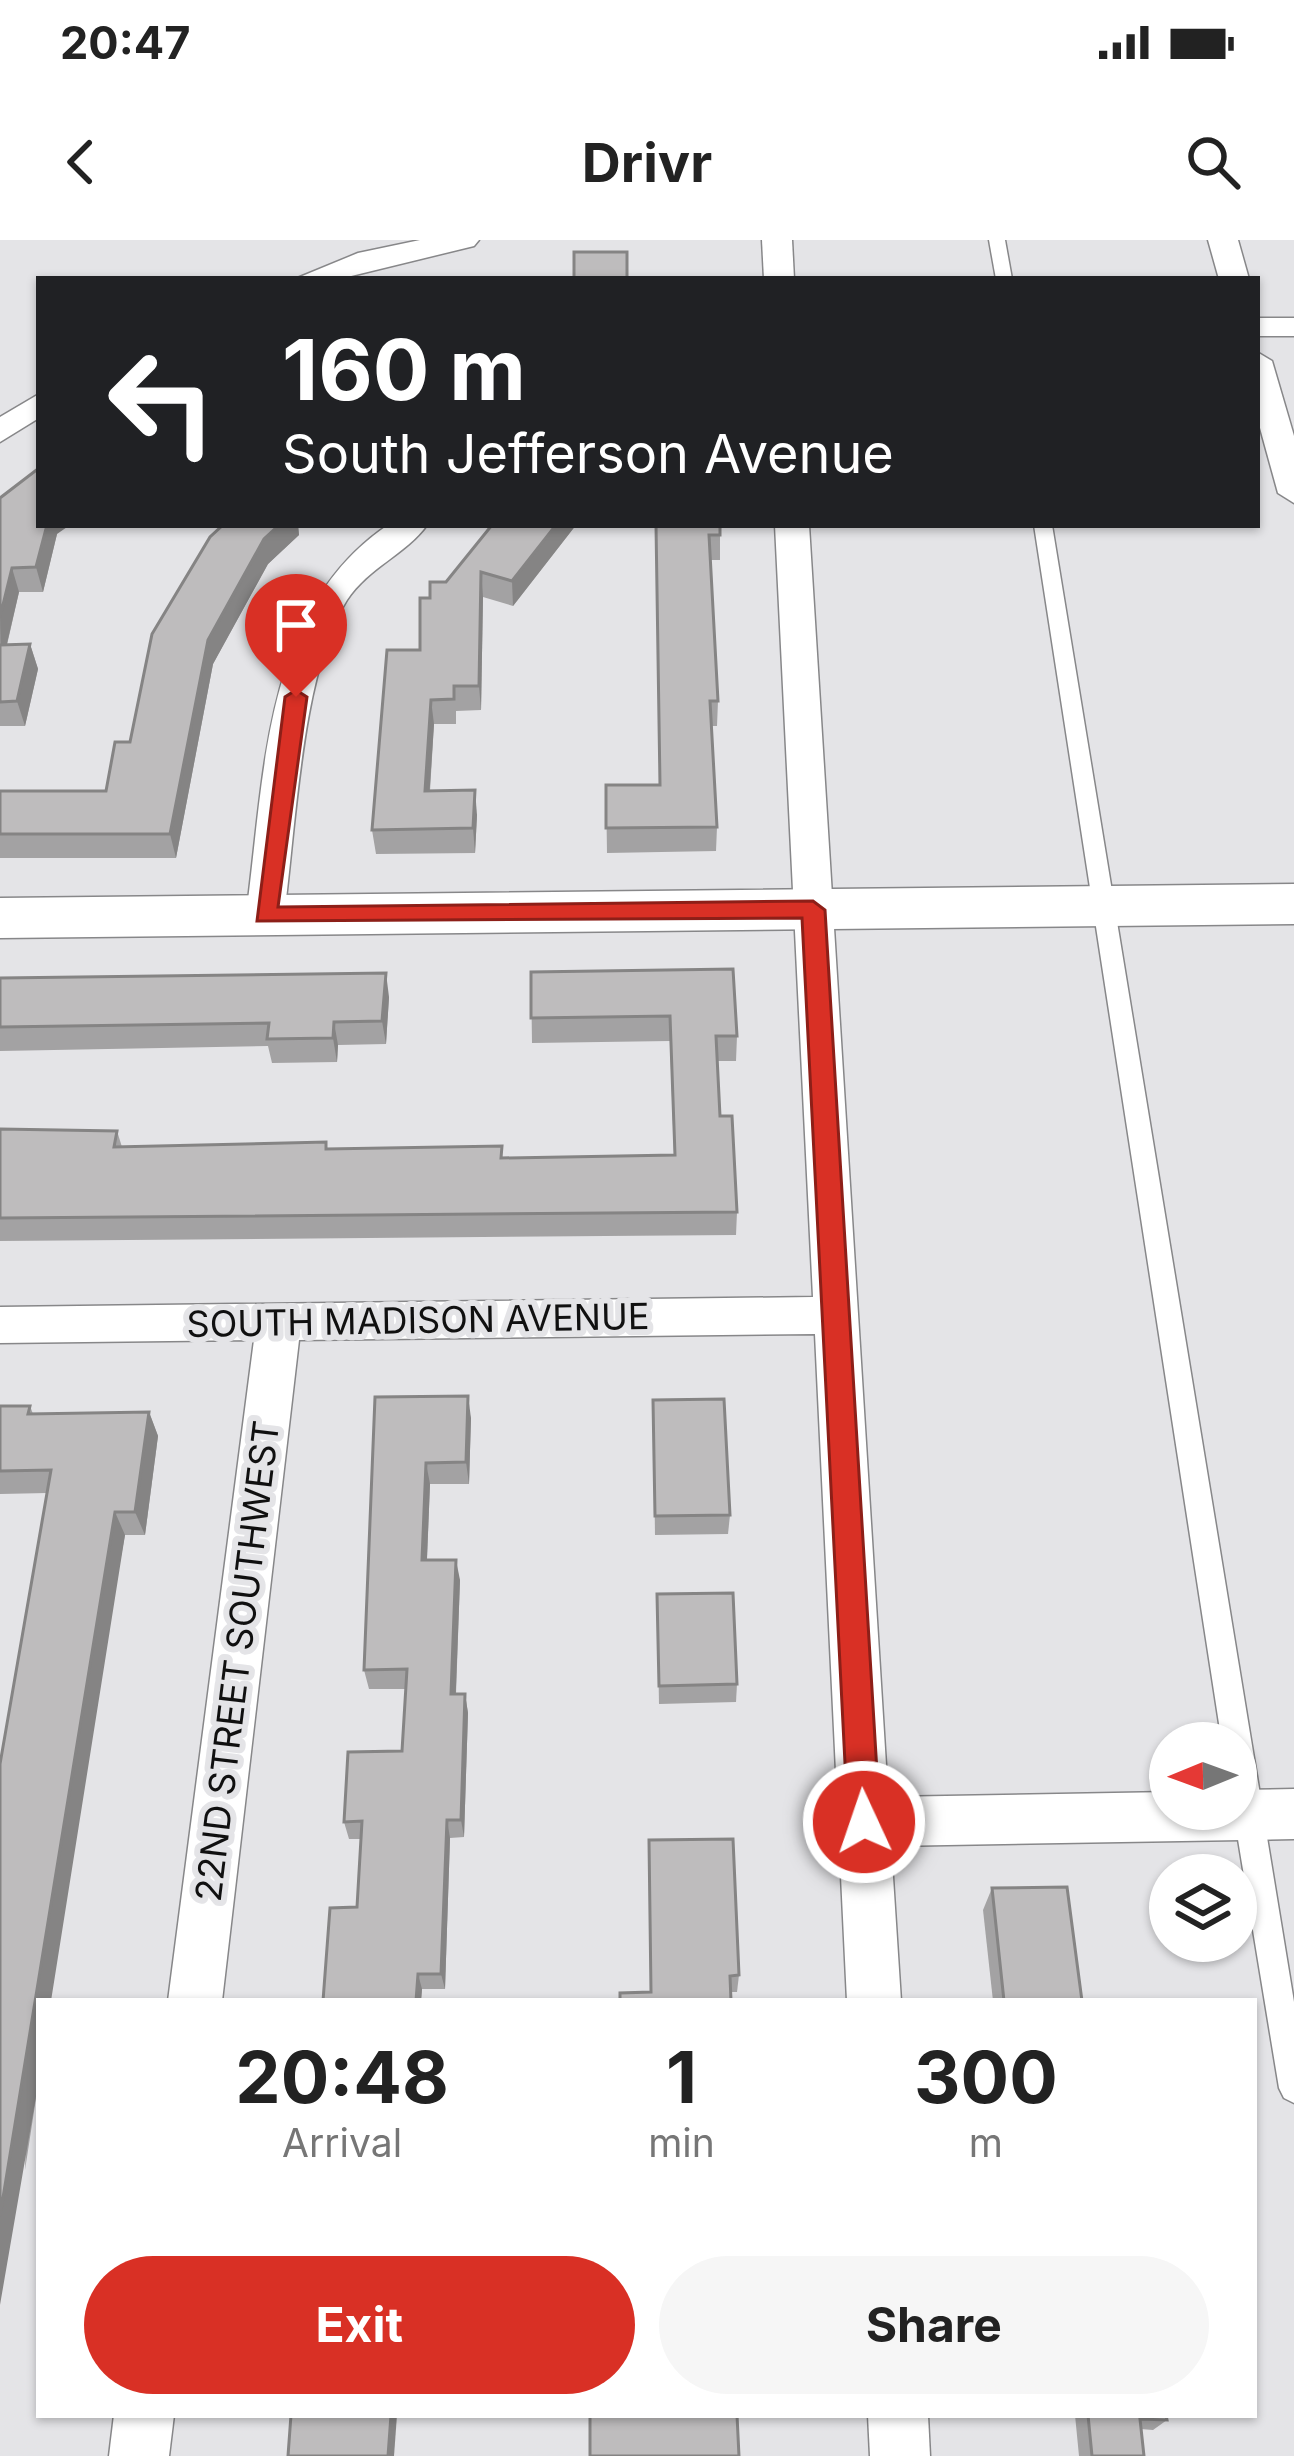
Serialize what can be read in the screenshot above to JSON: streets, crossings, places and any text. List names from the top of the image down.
{
  "streets": {
    "street": ["SOUTH MADISON AVENUE", "22ND STREET SOUTHWEST"]
  },
  "crossings": [
    ["SOUTH MADISON AVENUE", "22ND STREET SOUTHWEST"]
  ],
  "north": "left",
  "page": {
    "status": "20:47",
    "header": "Drivr",
    "turn": ["160 m", "South Jefferson Avenue"],
    "eta": [
      "20:48",
      "Arrival",
      "1",
      "min",
      "300",
      "m"
    ],
    "buttons": ["Exit", "Share"]
  }
}
